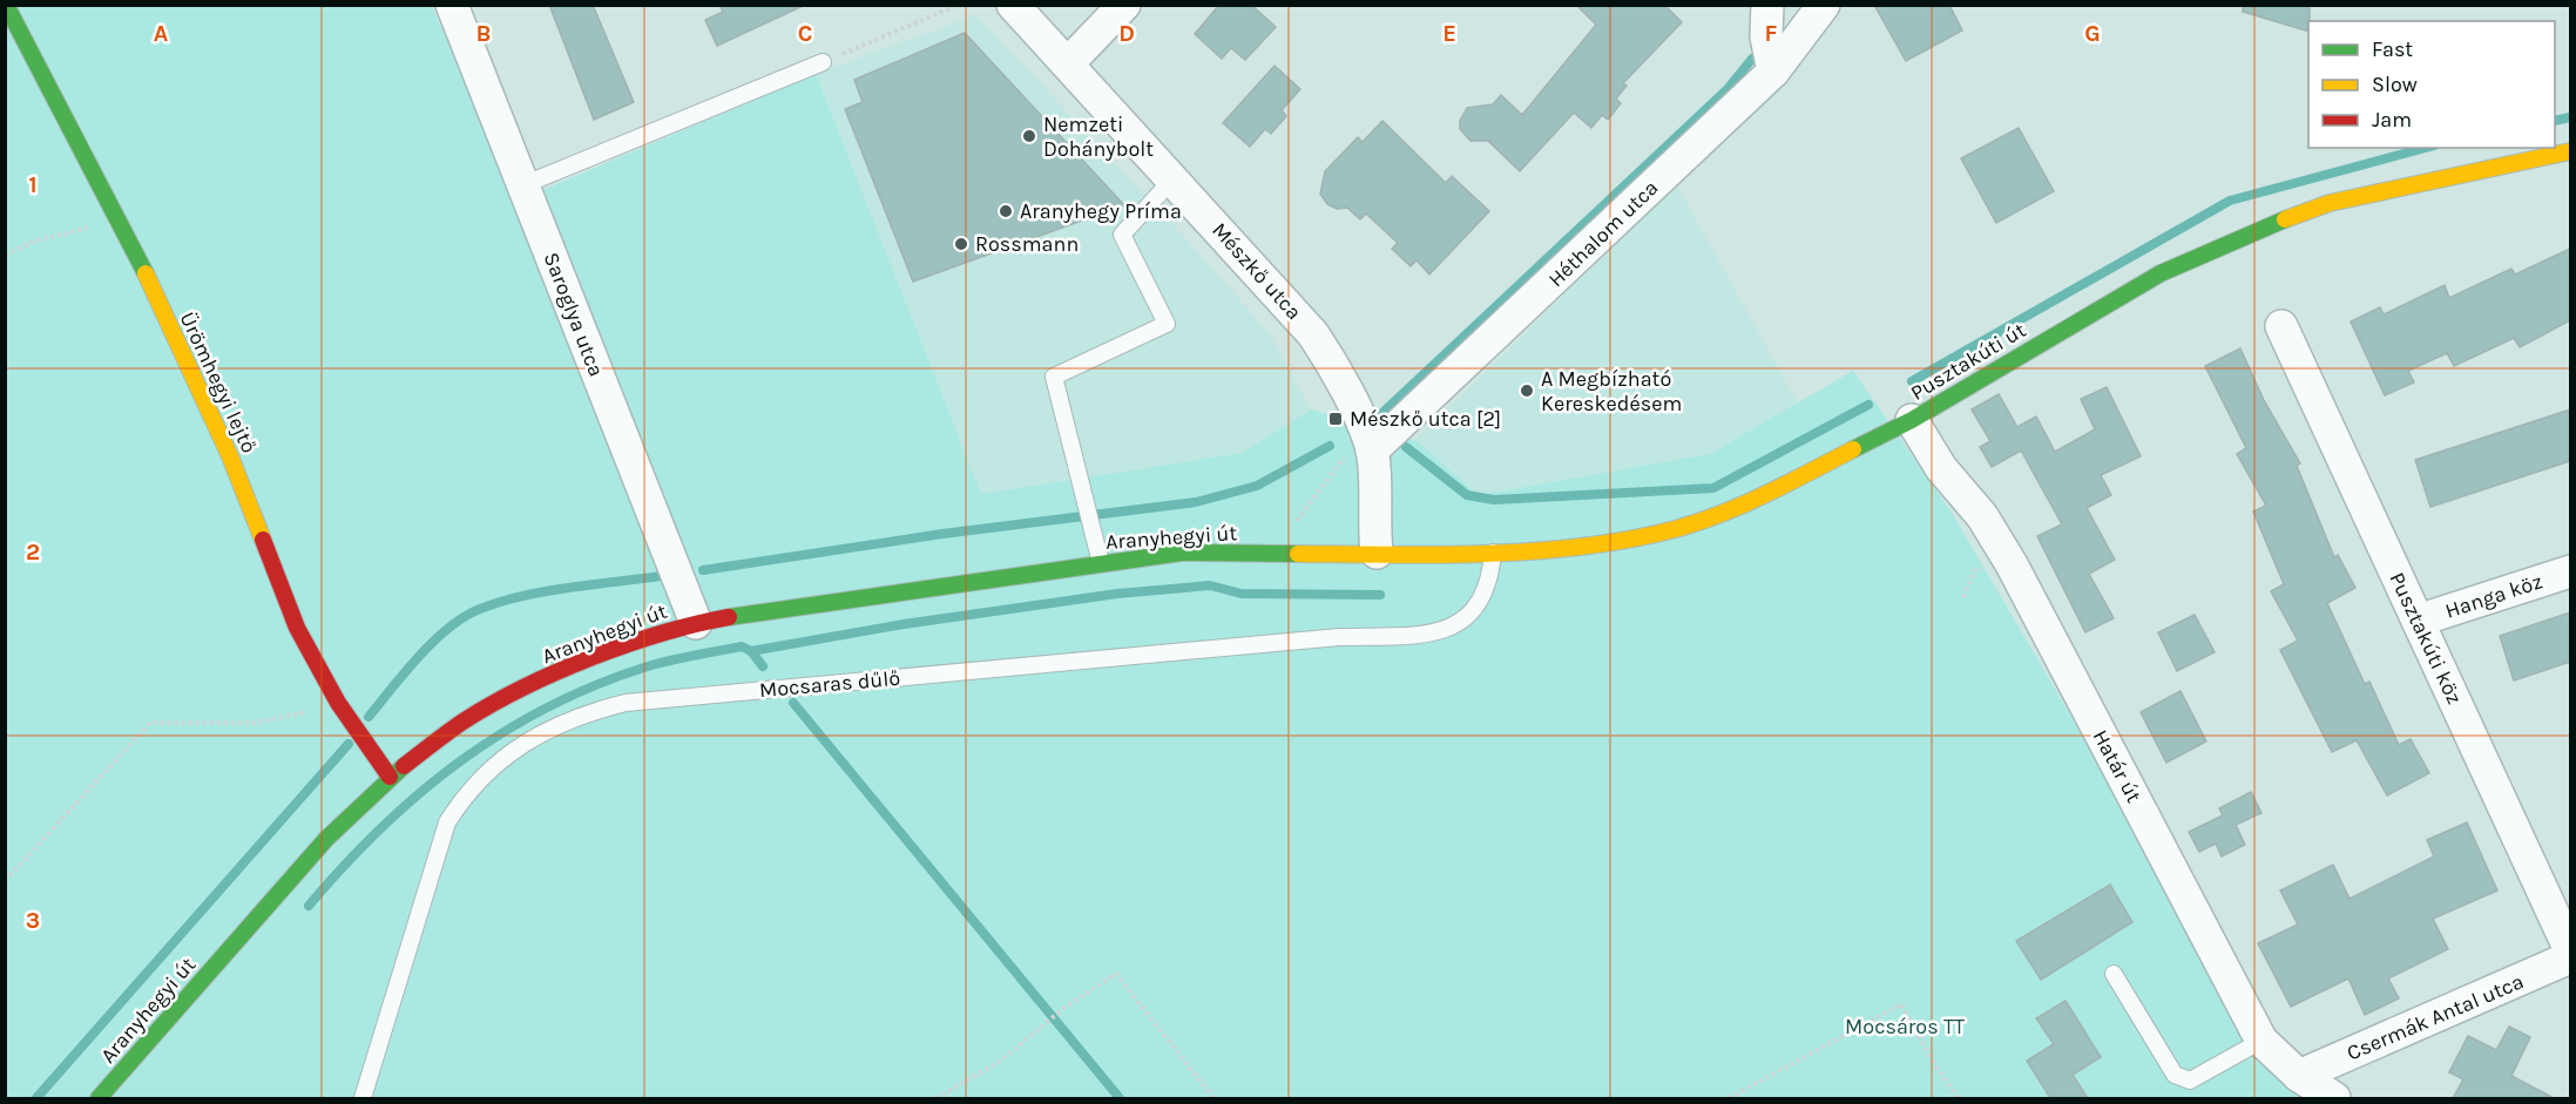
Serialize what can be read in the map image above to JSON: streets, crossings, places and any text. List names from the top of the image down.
{
  "streets": {
    "street": [
      "Héthalom utca",
      "Mészkő utca",
      "Saroglya utca",
      "Pusztakúti út",
      "Ürömhegyi lejtő",
      "Aranyhegyi út",
      "Hanga köz",
      "Pusztakúti köz",
      "Határ út",
      "Csermák Antal utca"
    ],
    "lane": ["Mocsaras dűlő"]
  },
  "crossings": [
    ["Héthalom utca", "Mészkő utca"],
    ["Mészkő utca", "Pusztakúti út"],
    ["Mészkő utca", "Aranyhegyi út"],
    ["Saroglya utca", "Aranyhegyi út"],
    ["Pusztakúti út", "Aranyhegyi út"],
    ["Pusztakúti út", "Mocsaras dűlő"],
    ["Pusztakúti út", "Határ út"],
    ["Ürömhegyi lejtő", "Aranyhegyi út"],
    ["Hanga köz", "Pusztakúti köz"],
    ["Határ út", "Csermák Antal utca"]
  ],
  "parks": ["Mocsáros TT"],
  "places": {
    "other": [
      "Nemzeti Dohánybolt",
      "Aranyhegy Príma",
      "Rossmann",
      "A Megbízható Kereskedésem"
    ],
    "transit": ["Mészkő utca [2]"]
  },
  "legend": ["Fast", "Slow", "Jam"],
  "grid": {
    "columns": [
      "A",
      "B",
      "C",
      "D",
      "E",
      "F",
      "G"
    ],
    "rows": ["1", "2", "3"]
  }
}
